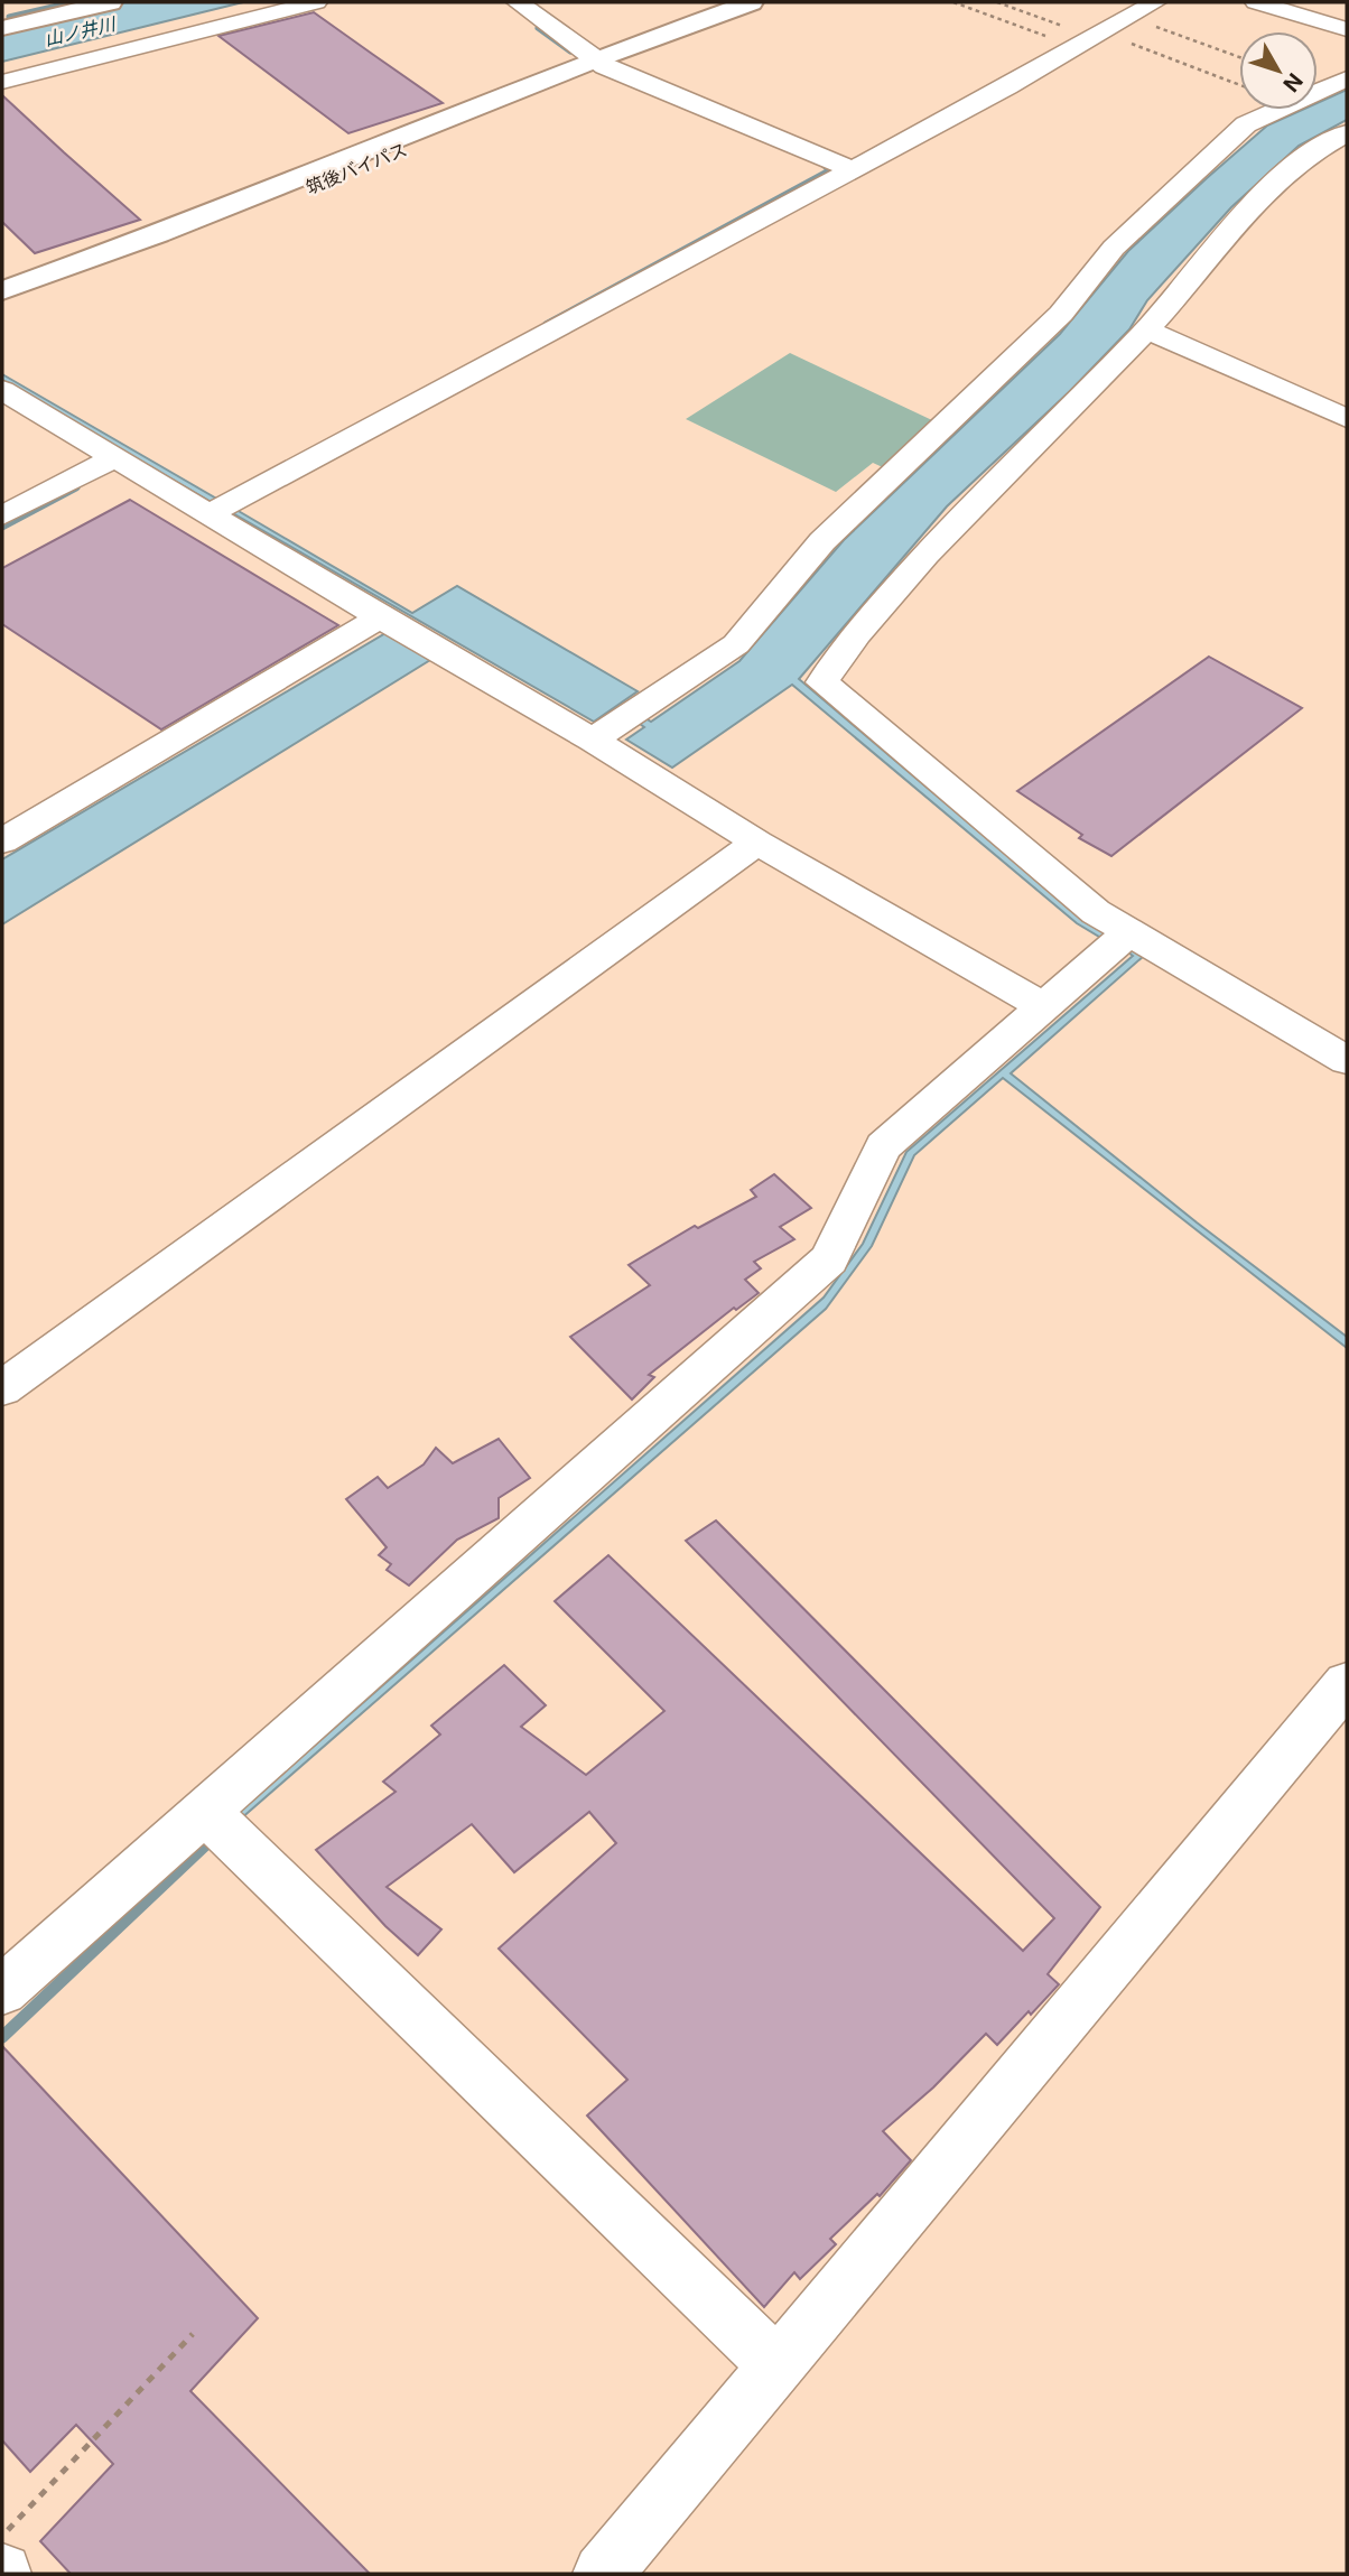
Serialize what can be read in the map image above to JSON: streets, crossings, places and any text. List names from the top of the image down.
{
  "streets": {
    "main road": ["筑後バイパス"]
  },
  "water": ["山ノ井川"],
  "north": "bottom right"
}
